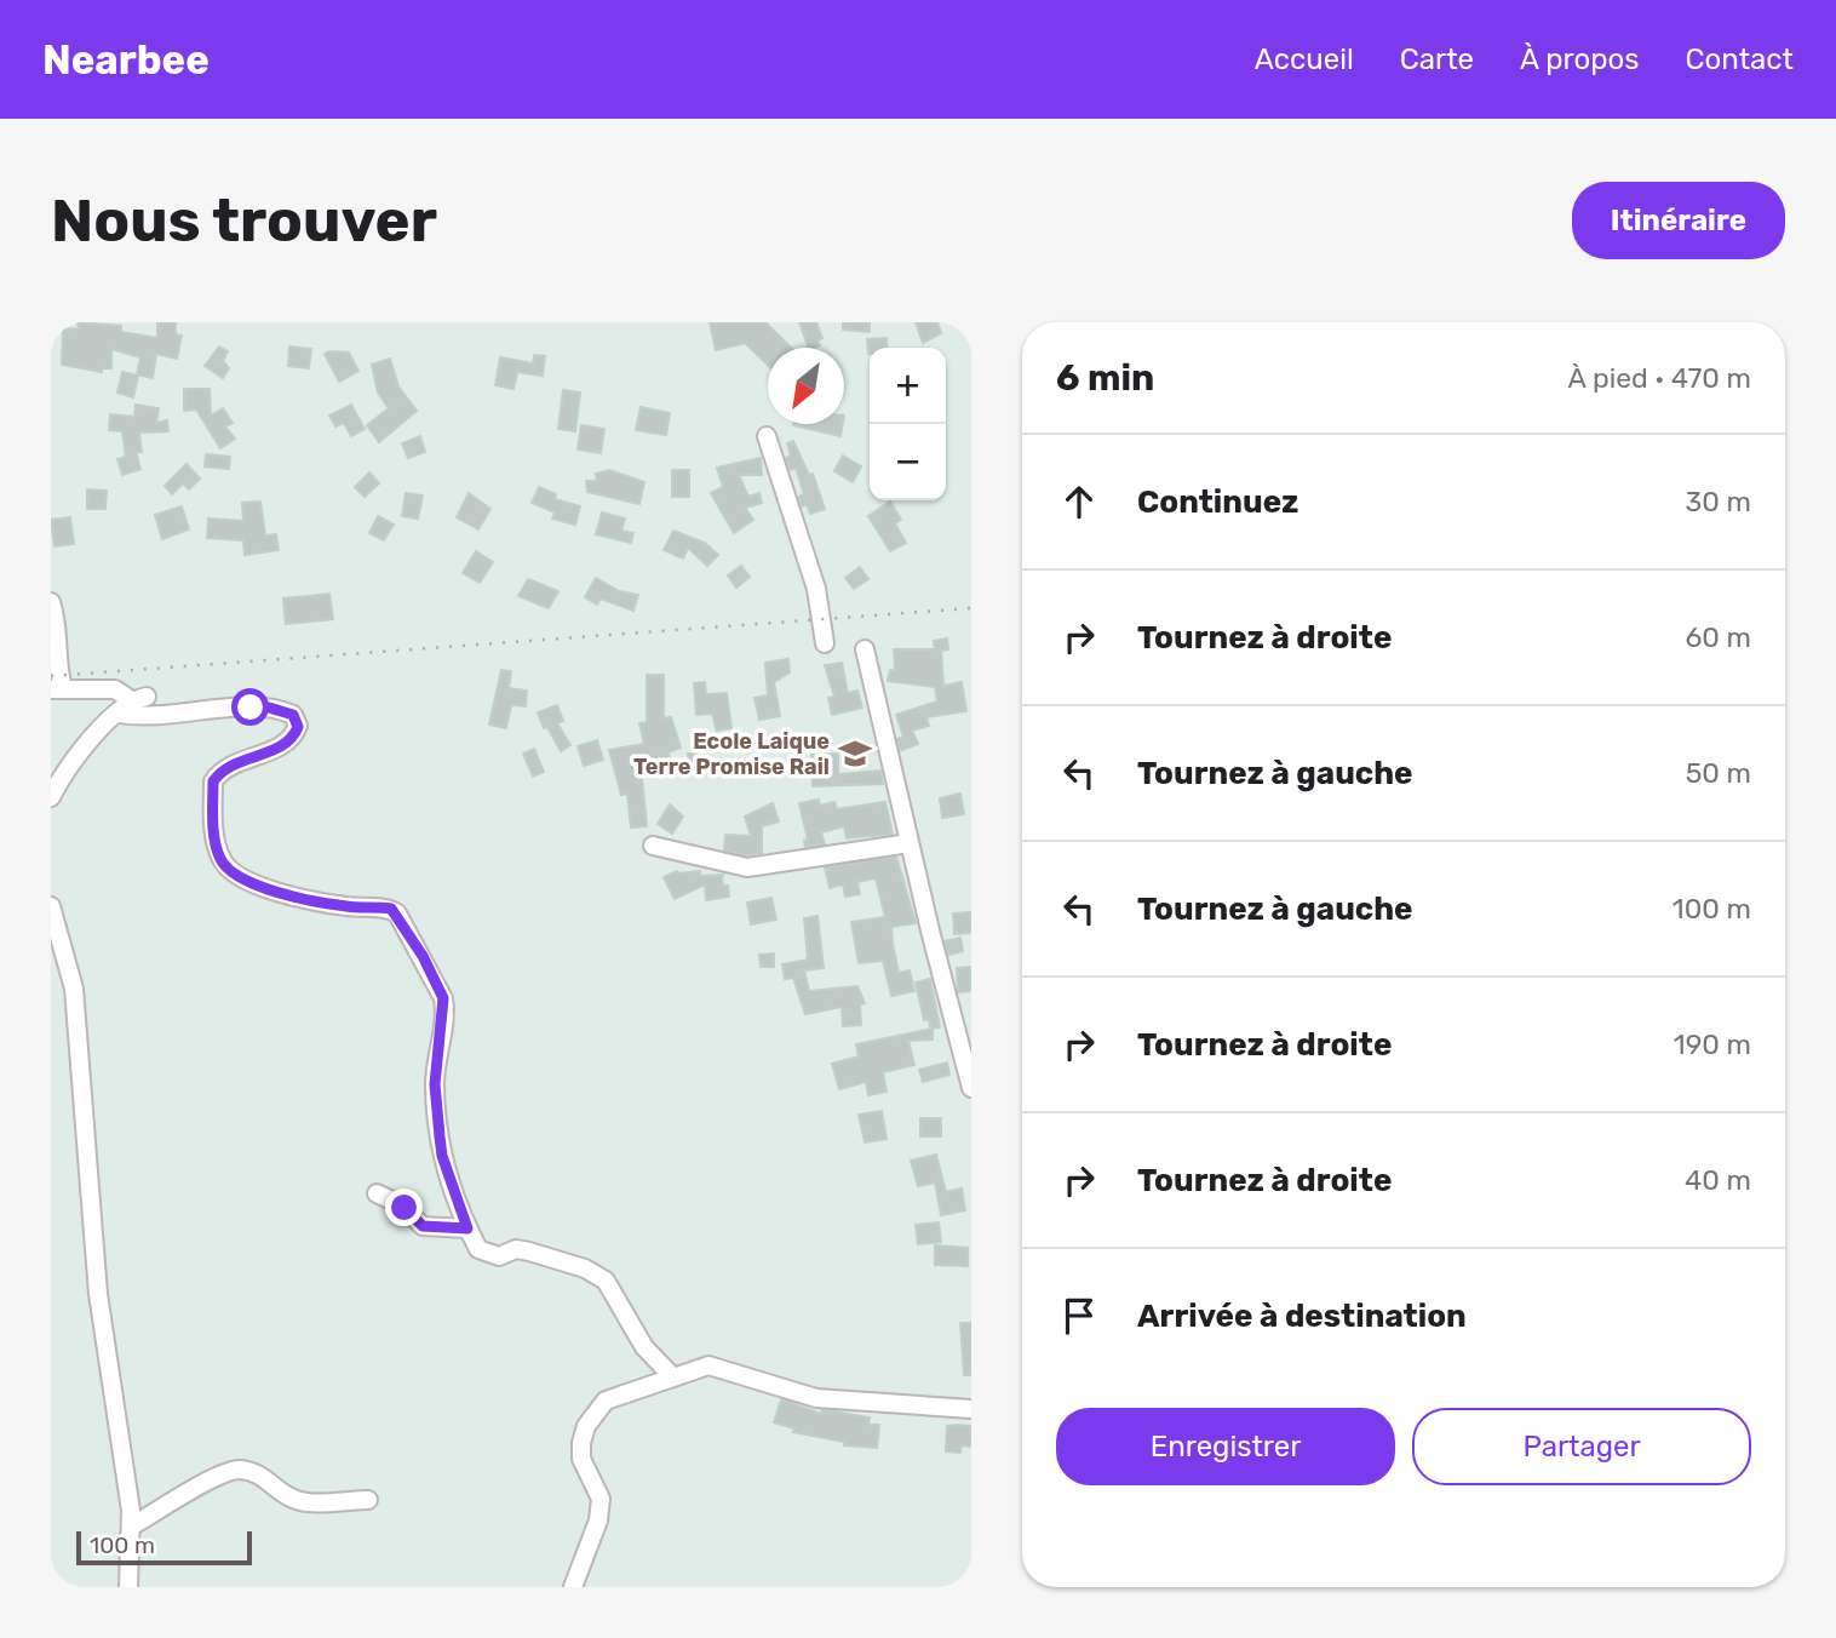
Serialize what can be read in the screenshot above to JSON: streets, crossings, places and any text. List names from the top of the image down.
{
  "places": {
    "school or university": ["Ecole Laique Terre Promise Rail"]
  },
  "scale_bar": "100 m",
  "north": "bottom left",
  "page": {
    "header": "Nearbee",
    "nav": [
      "Accueil",
      "Carte",
      "À propos",
      "Contact"
    ],
    "buttons": [
      "Itinéraire",
      ["Enregistrer", "Partager"]
    ],
    "title": "Nous trouver",
    "heading": ["6 min", "À pied · 470 m"],
    "map_buttons": ["+", "−"],
    "list": [
      ["Continuez", "30 m"],
      ["Tournez à droite", "60 m"],
      ["Tournez à gauche", "50 m"],
      ["Tournez à gauche", "100 m"],
      ["Tournez à droite", "190 m"],
      ["Tournez à droite", "40 m"],
      "Arrivée à destination"
    ],
    "scale": "100 m"
  }
}
